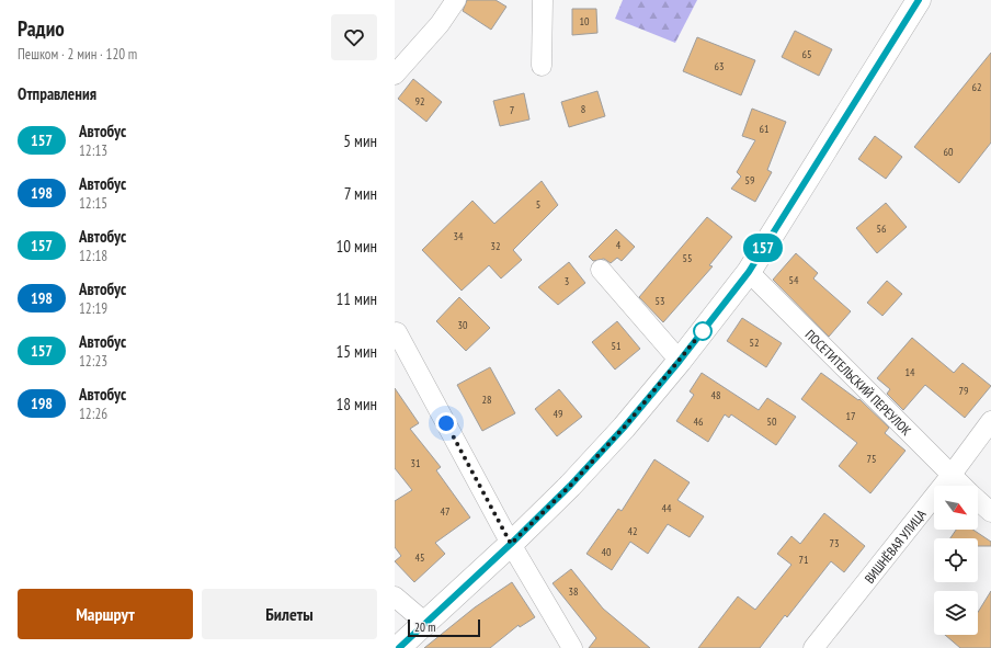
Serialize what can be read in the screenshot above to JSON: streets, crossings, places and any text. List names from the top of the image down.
{
  "streets": {
    "street": ["ПОСЕТИТЕЛЬСКИЙ ПЕРЕУЛОК", "ВИШНЁВАЯ УЛИЦА"]
  },
  "crossings": [
    ["ПОСЕТИТЕЛЬСКИЙ ПЕРЕУЛОК", "ВИШНЁВАЯ УЛИЦА"]
  ],
  "lines": ["bus line 157"],
  "house_numbers": [
    "10",
    "65",
    "63",
    "62",
    "92",
    "8",
    "7",
    "61",
    "60",
    "59",
    "5",
    "56",
    "34",
    "4",
    "32",
    "55",
    "54",
    "3",
    "53",
    "30",
    "52",
    "51",
    "14",
    "79",
    "48",
    "28",
    "49",
    "17",
    "46",
    "50",
    "75",
    "31",
    "44",
    "47",
    "42",
    "73",
    "40",
    "45",
    "71",
    "38"
  ],
  "scale_bar": "20 m",
  "north": "bottom right",
  "page": {
    "heading": [
      ["Радио", "Пешком · 2 мин · 120 m"],
      "Отправления"
    ],
    "on_map": "157",
    "list": [
      {
        "mark": "157",
        "name": "Автобус",
        "note": "12:13",
        "value": "5 мин"
      },
      {
        "mark": "198",
        "name": "Автобус",
        "note": "12:15",
        "value": "7 мин"
      },
      {
        "mark": "157",
        "name": "Автобус",
        "note": "12:18",
        "value": "10 мин"
      },
      {
        "mark": "198",
        "name": "Автобус",
        "note": "12:19",
        "value": "11 мин"
      },
      {
        "mark": "157",
        "name": "Автобус",
        "note": "12:23",
        "value": "15 мин"
      },
      {
        "mark": "198",
        "name": "Автобус",
        "note": "12:26",
        "value": "18 мин"
      }
    ],
    "buttons": ["Маршрут", "Билеты"],
    "scale": "20 m"
  }
}
